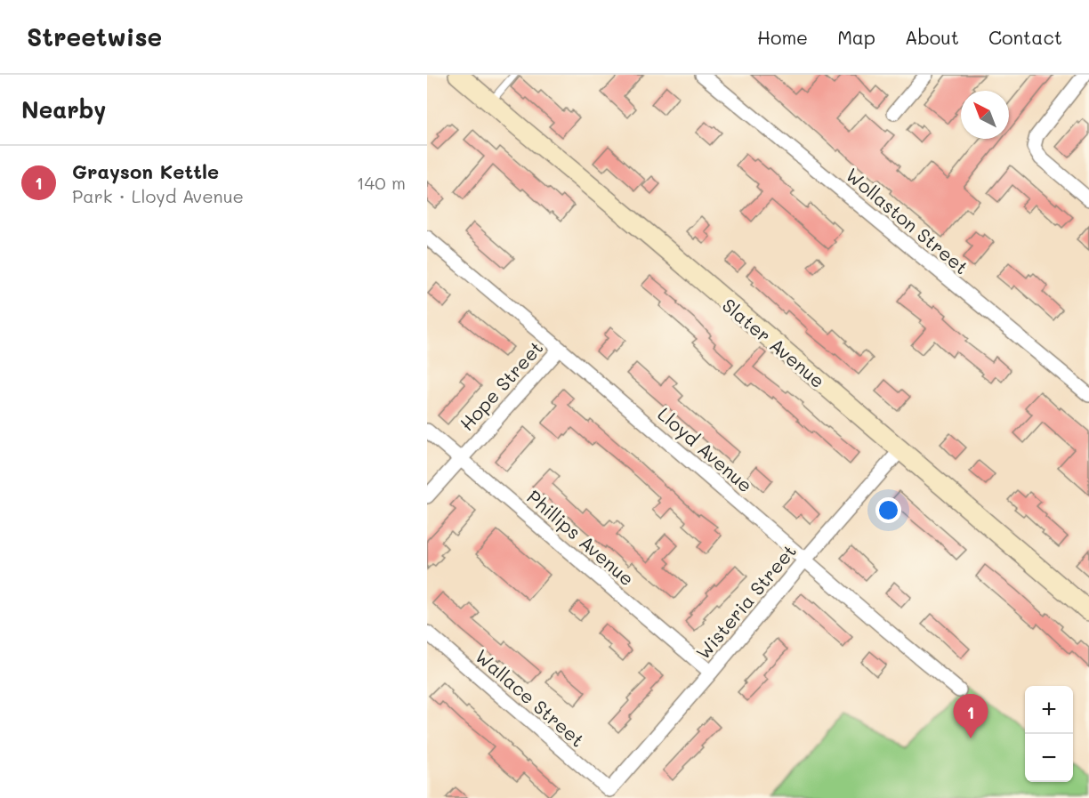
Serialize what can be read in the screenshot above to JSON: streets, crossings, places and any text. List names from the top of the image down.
{
  "streets": {
    "street": [
      "Wollaston Street",
      "Slater Avenue",
      "Hope Street",
      "Lloyd Avenue",
      "Phillips Avenue",
      "Wisteria Street",
      "Wallace Street"
    ]
  },
  "crossings": [
    ["Slater Avenue", "Wisteria Street"],
    ["Hope Street", "Lloyd Avenue"],
    ["Hope Street", "Phillips Avenue"],
    ["Lloyd Avenue", "Wisteria Street"],
    ["Phillips Avenue", "Wisteria Street"],
    ["Wisteria Street", "Wallace Street"]
  ],
  "north": "top left",
  "page": {
    "header": "Streetwise",
    "nav": [
      "Home",
      "Map",
      "About",
      "Contact"
    ],
    "heading": "Nearby",
    "list": [
      {
        "mark": "1",
        "name": "Grayson Kettle",
        "note": "Park · Lloyd Avenue",
        "value": "140 m"
      }
    ],
    "map_buttons": ["+", "−"],
    "pins": "1"
  }
}
